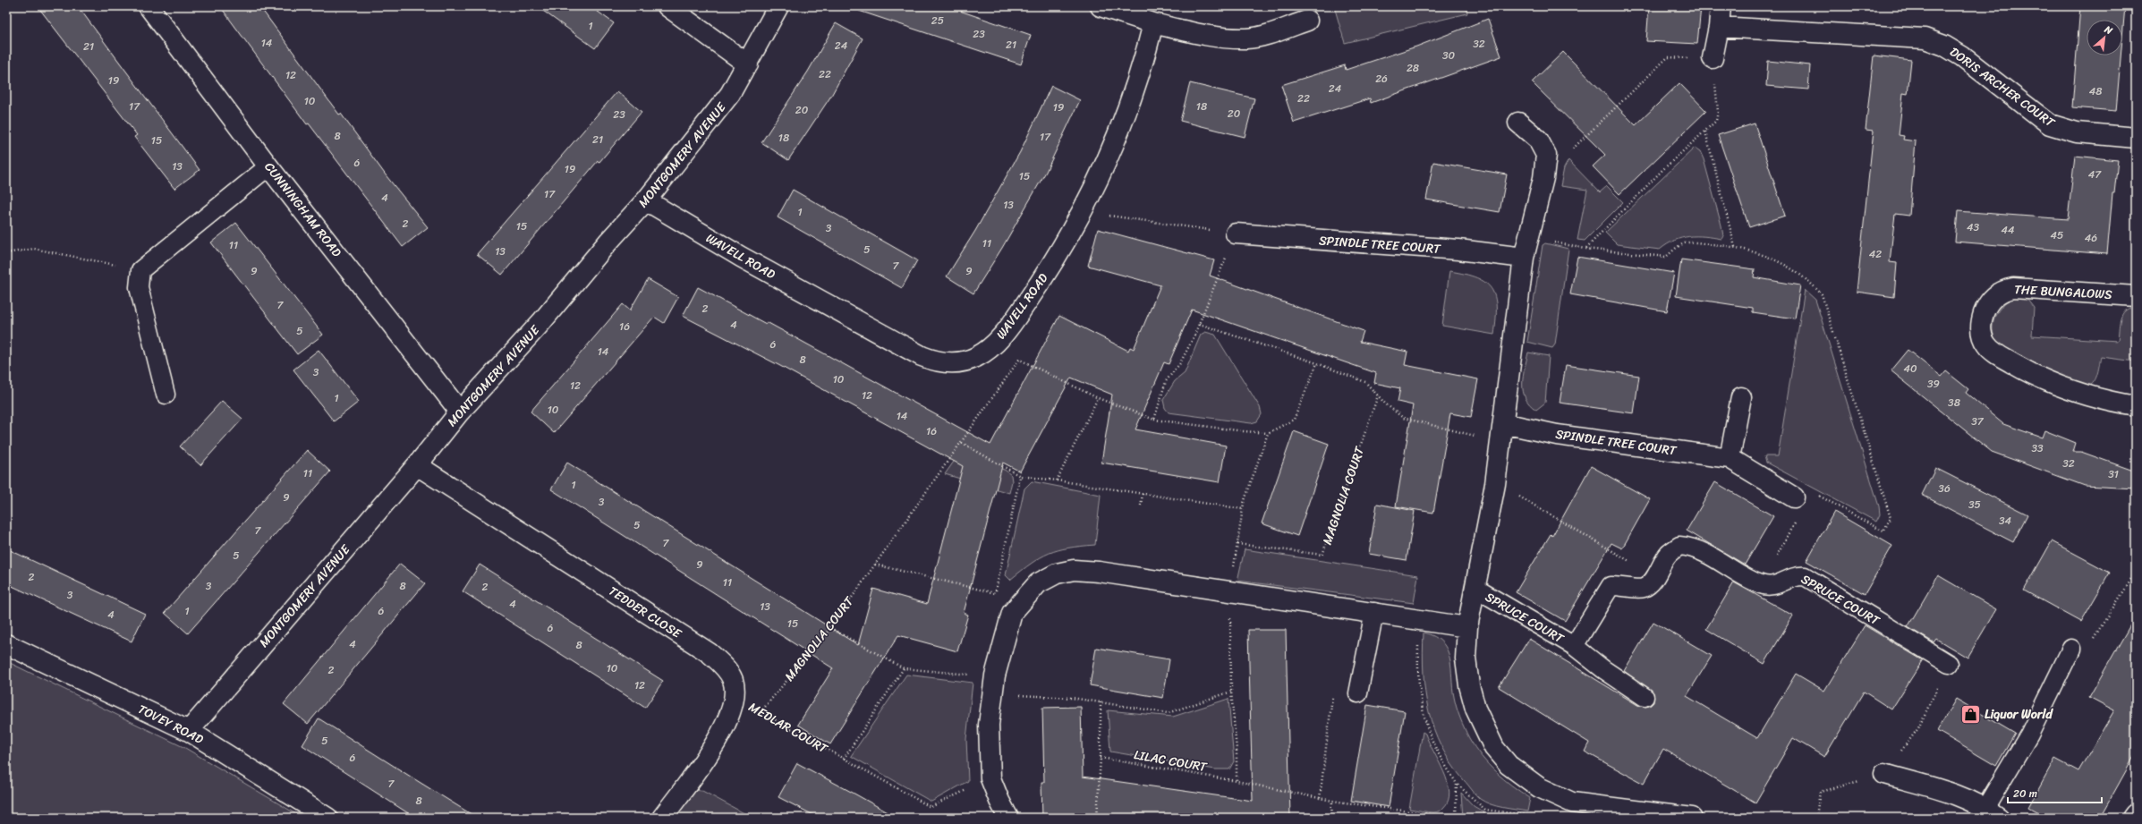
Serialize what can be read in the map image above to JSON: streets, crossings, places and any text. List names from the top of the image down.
{
  "streets": {
    "street": [
      "DORIS ARCHER COURT",
      "MONTGOMERY AVENUE",
      "CUNNINGHAM ROAD",
      "SPINDLE TREE COURT",
      "WAVELL ROAD",
      "THE BUNGALOWS",
      "TEDDER CLOSE",
      "TOVEY ROAD"
    ],
    "lane": ["SPRUCE COURT"],
    "path": ["MAGNOLIA COURT", "MEDLAR COURT", "LILAC COURT"]
  },
  "crossings": [
    ["MONTGOMERY AVENUE", "CUNNINGHAM ROAD"],
    ["MONTGOMERY AVENUE", "WAVELL ROAD"],
    ["MONTGOMERY AVENUE", "TEDDER CLOSE"],
    ["MONTGOMERY AVENUE", "TOVEY ROAD"],
    ["MAGNOLIA COURT", "MEDLAR COURT"],
    ["TEDDER CLOSE", "MEDLAR COURT"]
  ],
  "places": {
    "shop": ["Liquor World"]
  },
  "house_numbers": [
    "25",
    "1",
    "23",
    "14",
    "32",
    "21",
    "24",
    "21",
    "30",
    "28",
    "22",
    "12",
    "26",
    "19",
    "24",
    "48",
    "22",
    "10",
    "17",
    "18",
    "19",
    "20",
    "20",
    "23",
    "8",
    "17",
    "18",
    "21",
    "15",
    "6",
    "13",
    "19",
    "47",
    "15",
    "17",
    "4",
    "13",
    "1",
    "2",
    "15",
    "43",
    "3",
    "44",
    "45",
    "46",
    "11",
    "11",
    "5",
    "13",
    "42",
    "7",
    "9",
    "9",
    "7",
    "2",
    "4",
    "16",
    "5",
    "6",
    "14",
    "8",
    "40",
    "3",
    "10",
    "39",
    "12",
    "12",
    "1",
    "38",
    "10",
    "14",
    "37",
    "16",
    "33",
    "32",
    "11",
    "31",
    "1",
    "36",
    "9",
    "3",
    "35",
    "34",
    "5",
    "7",
    "7",
    "5",
    "9",
    "2",
    "11",
    "3",
    "8",
    "2",
    "3",
    "4",
    "13",
    "1",
    "6",
    "4",
    "15",
    "6",
    "4",
    "8",
    "10",
    "2",
    "12",
    "5",
    "6",
    "7",
    "8"
  ],
  "scale_bar": "20 m",
  "north": "top right"
}
